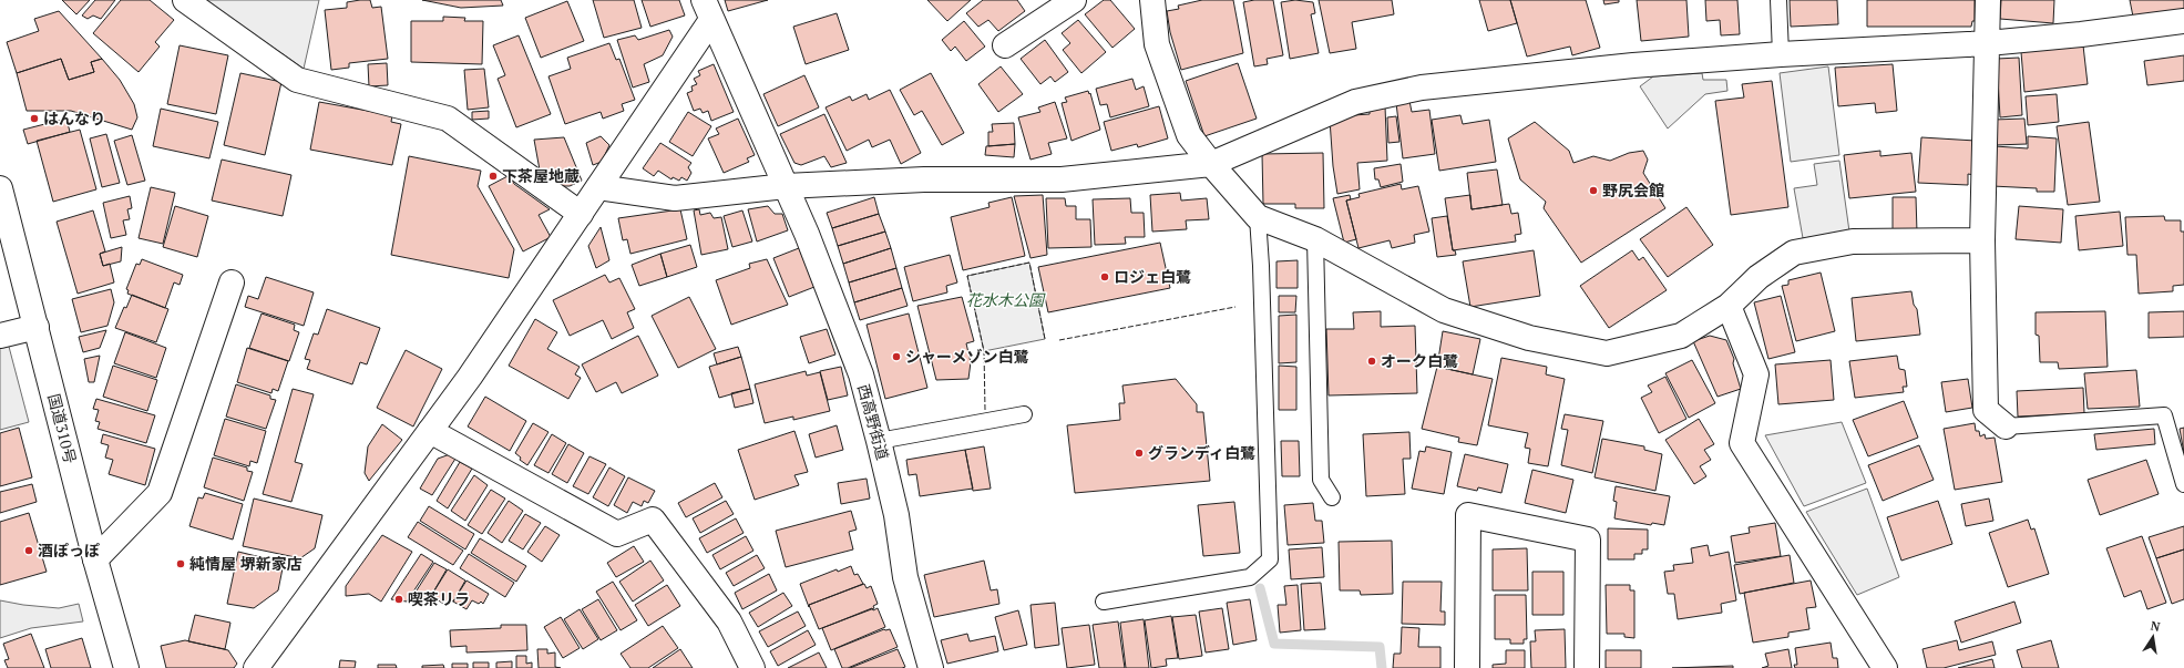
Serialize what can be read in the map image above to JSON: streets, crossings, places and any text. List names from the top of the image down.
{
  "streets": {
    "main road": ["西高野街道", "国道310号"]
  },
  "parks": ["花水木公園"],
  "places": [
    "はんなり",
    "下茶屋地蔵",
    "野尻会館",
    "ロジェ白鷺",
    "シャーメゾン白鷺",
    "オーク白鷺",
    "グランディ白鷺",
    "酒ぽっぽ",
    "純情屋 堺新家店",
    "喫茶リラ"
  ],
  "north": "top"
}
